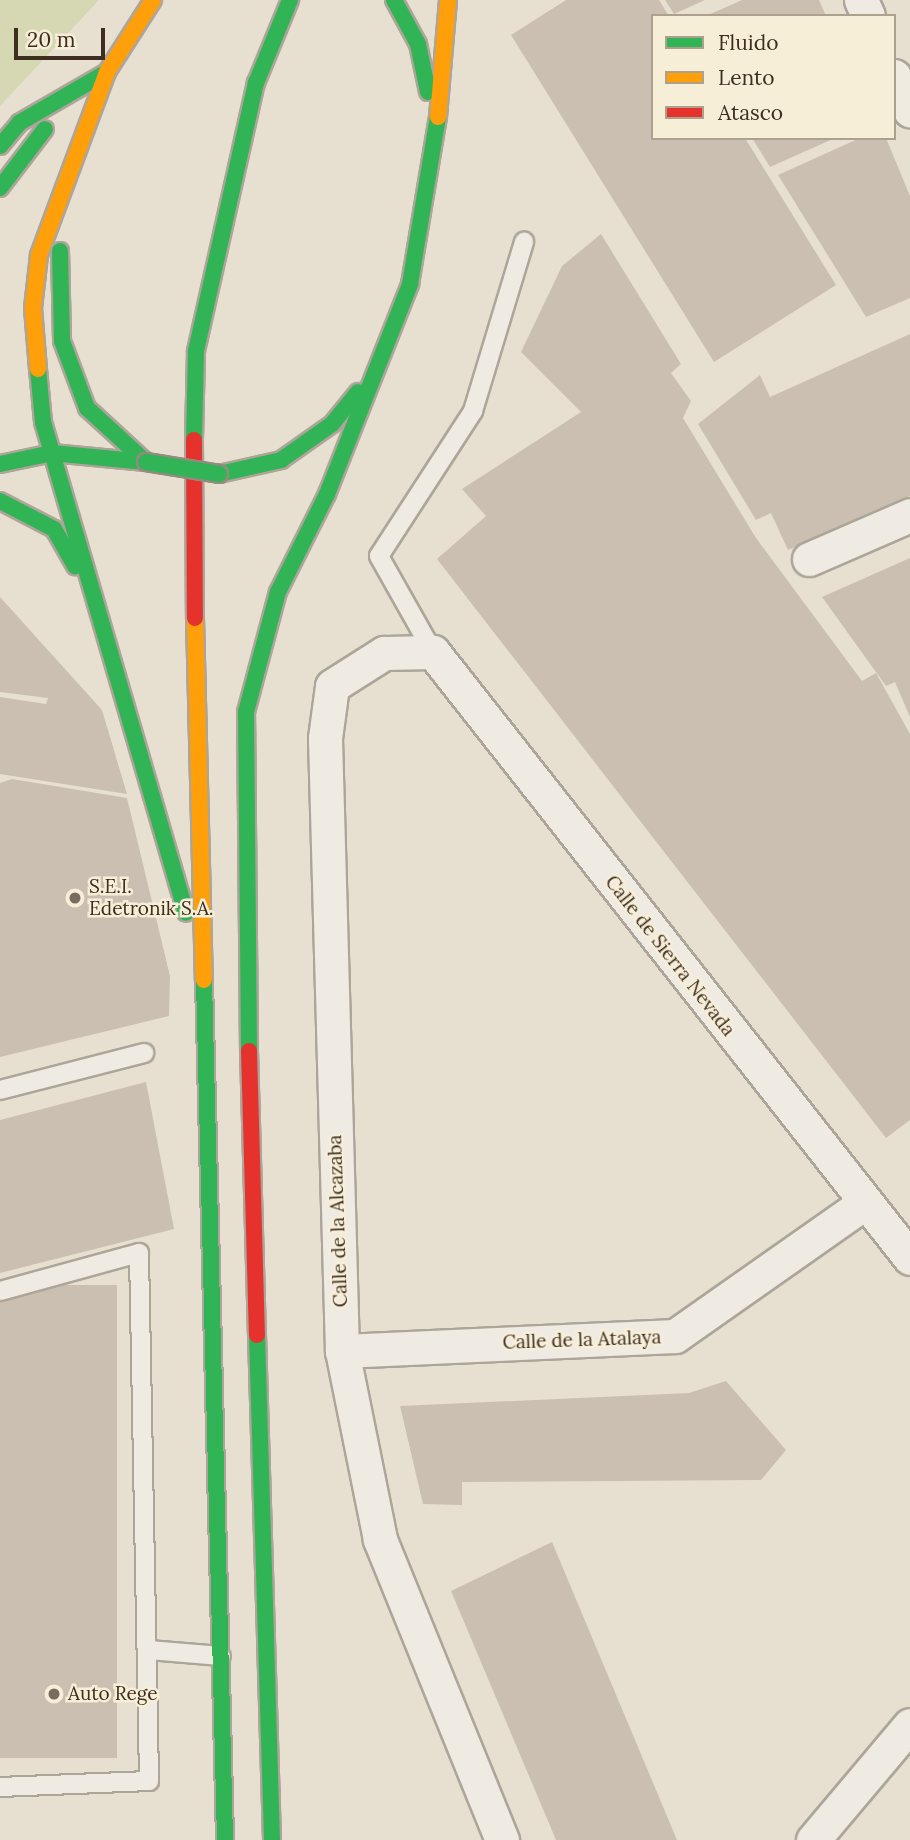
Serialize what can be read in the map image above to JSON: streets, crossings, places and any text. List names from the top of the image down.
{
  "streets": {
    "street": ["Calle de Sierra Nevada", "Calle de la Alcazaba", "Calle de la Atalaya"]
  },
  "crossings": [
    ["Calle de Sierra Nevada", "Calle de la Alcazaba"],
    ["Calle de Sierra Nevada", "Calle de la Atalaya"],
    ["Calle de la Alcazaba", "Calle de la Atalaya"]
  ],
  "places": ["S.E.I. Edetronik S.A.", "Auto Rege"],
  "legend": ["Fluido", "Lento", "Atasco"],
  "scale_bar": "20 m"
}
